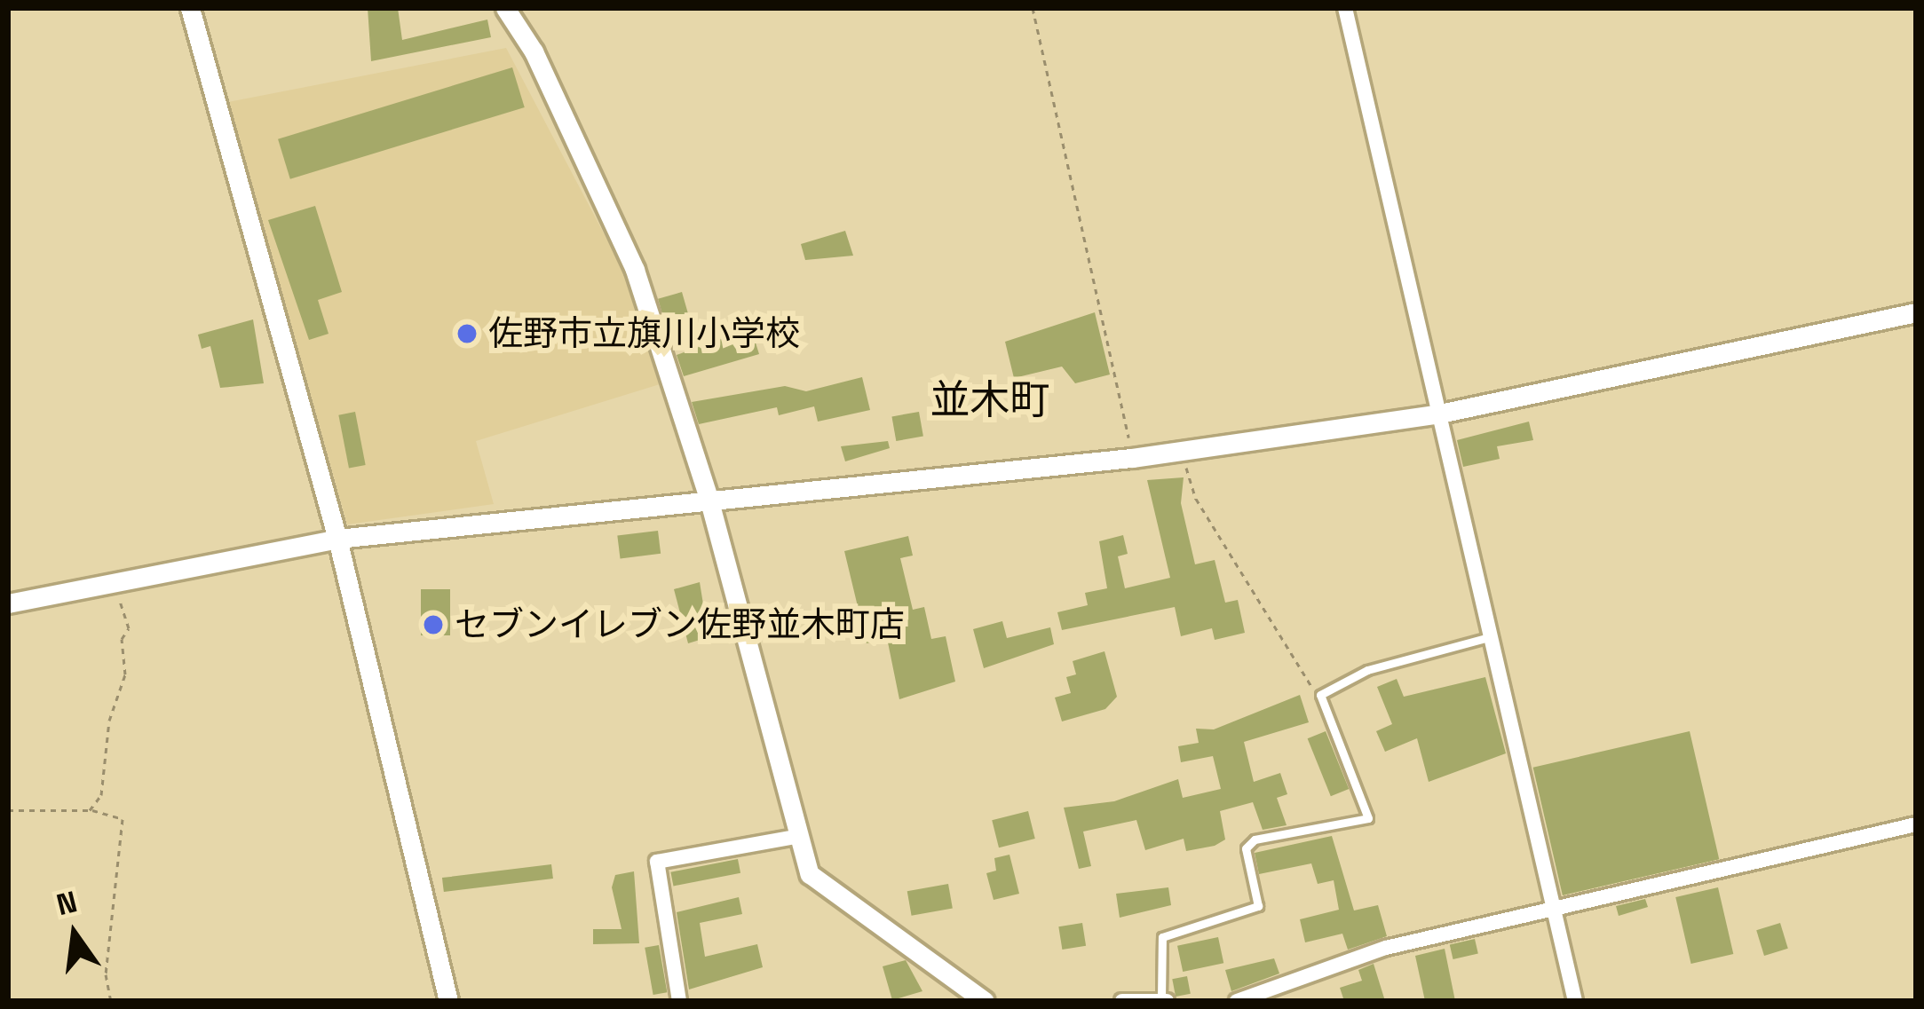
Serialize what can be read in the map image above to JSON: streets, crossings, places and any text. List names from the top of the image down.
{
  "districts": ["並木町"],
  "places": ["佐野市立旗川小学校", "セブンイレブン佐野並木町店"],
  "north": "top"
}
